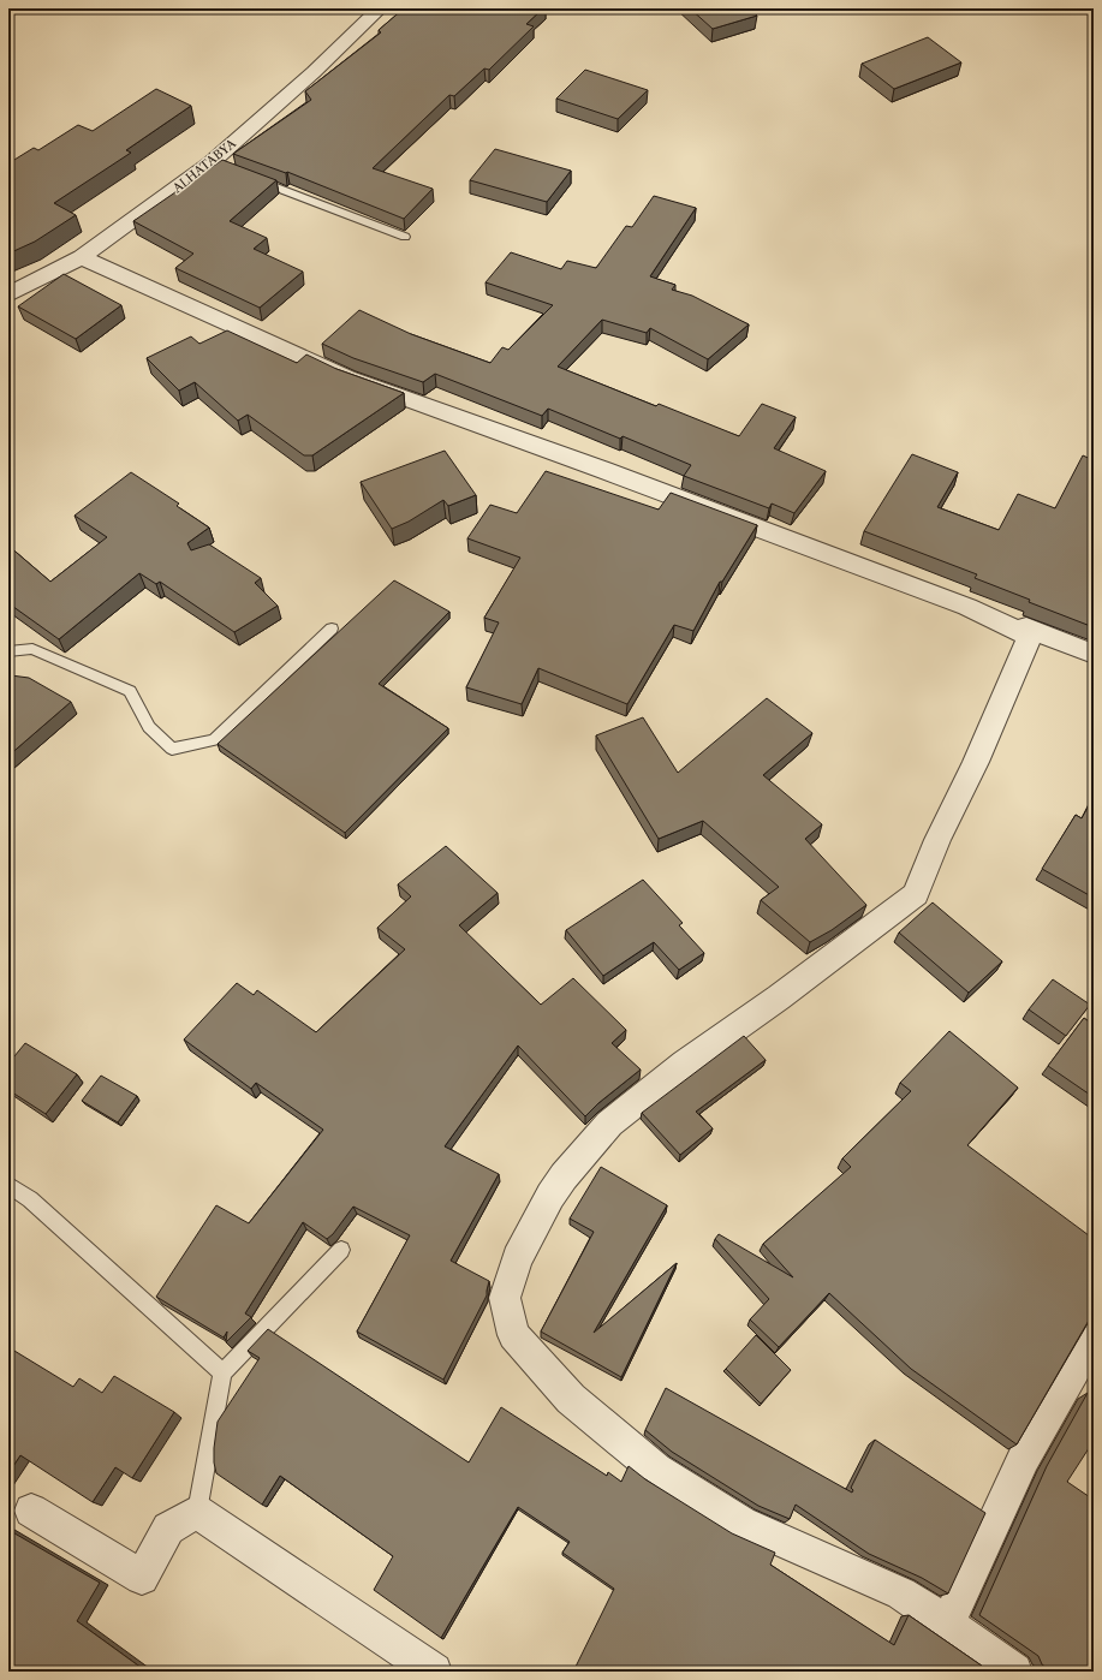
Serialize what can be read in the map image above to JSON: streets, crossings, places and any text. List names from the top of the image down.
{
  "streets": {
    "street": ["ALHATABYA"]
  }
}
